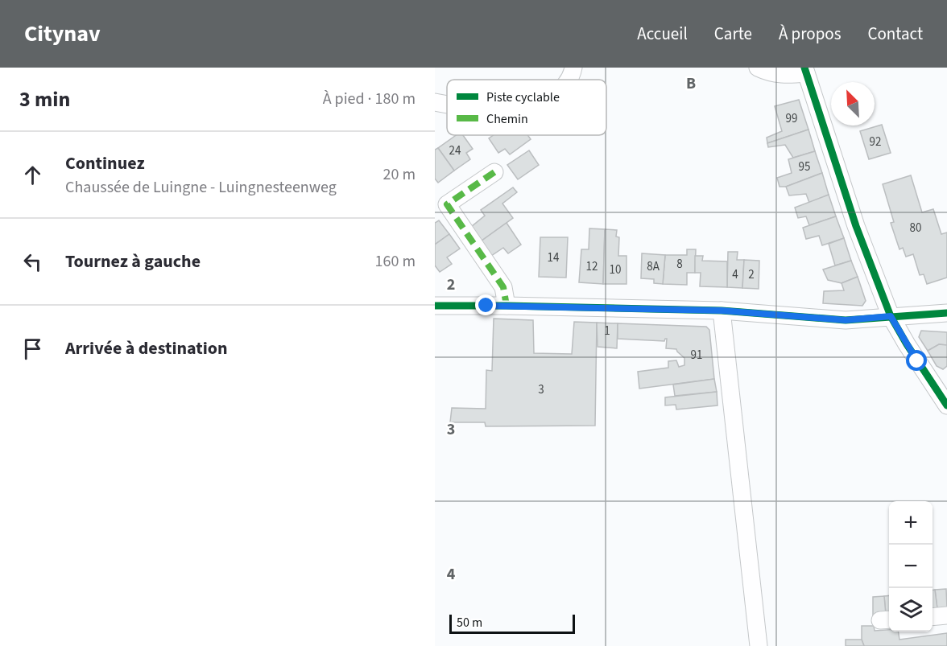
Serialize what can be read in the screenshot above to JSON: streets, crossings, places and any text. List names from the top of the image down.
{
  "house_numbers": [
    "99",
    "92",
    "24",
    "95",
    "80",
    "14",
    "8",
    "12",
    "8A",
    "10",
    "4",
    "2",
    "1",
    "91",
    "3"
  ],
  "legend": ["Piste cyclable", "Chemin"],
  "scale_bar": "50 m",
  "north": "top left",
  "page": {
    "header": "Citynav",
    "nav": [
      "Accueil",
      "Carte",
      "À propos",
      "Contact"
    ],
    "heading": ["3 min", "À pied · 180 m"],
    "list": [
      ["Continuez", "Chaussée de Luingne - Luingnesteenweg", "20 m"],
      ["Tournez à gauche", "160 m"],
      "Arrivée à destination"
    ],
    "map_buttons": ["+", "−"],
    "scale": "50 m"
  },
  "grid": {
    "columns": ["B"],
    "rows": ["2", "3", "4"]
  }
}
